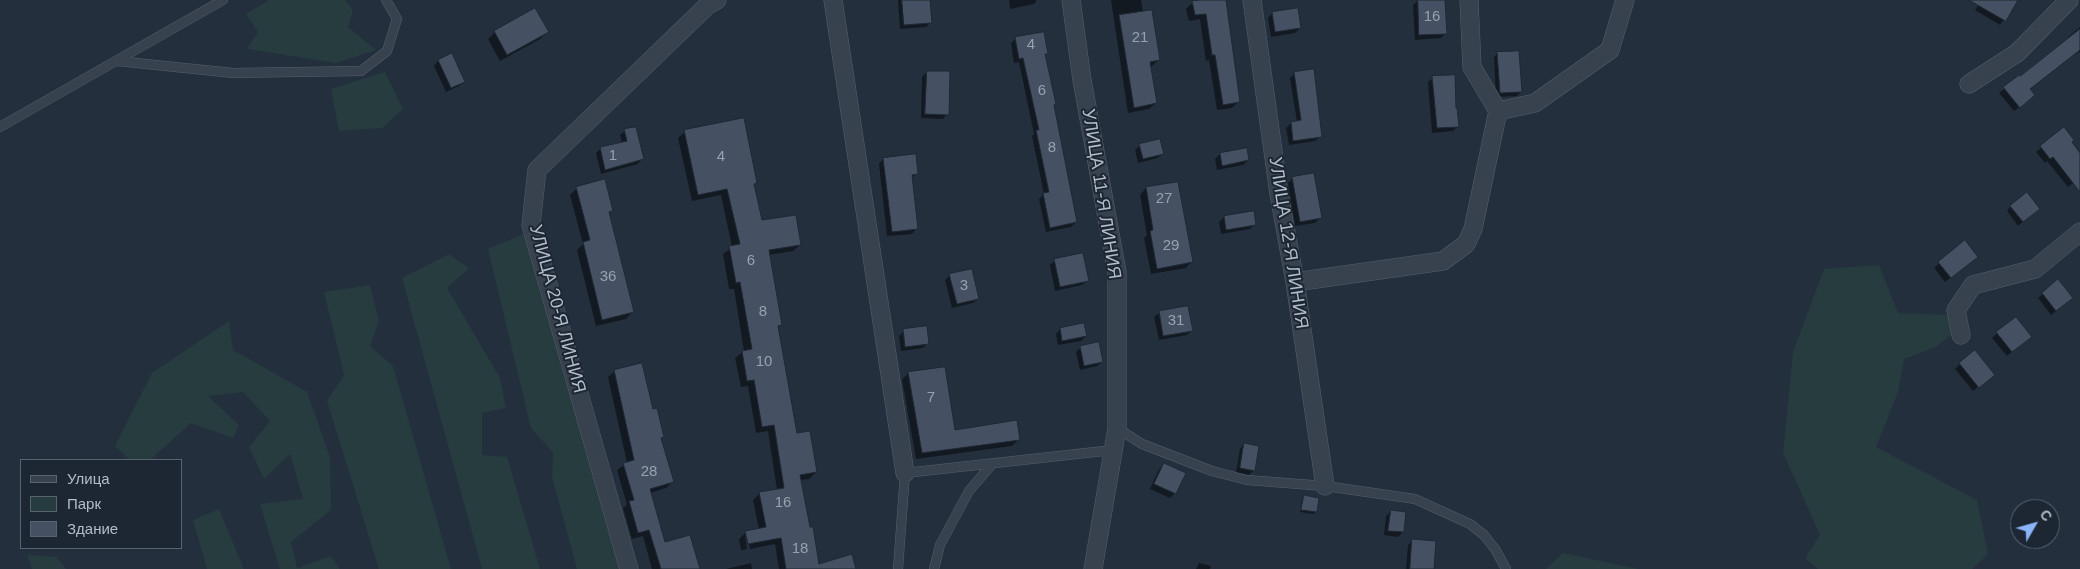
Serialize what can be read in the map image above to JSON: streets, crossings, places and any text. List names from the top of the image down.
{
  "streets": {
    "street": ["УЛИЦА 11-Я ЛИНИЯ", "УЛИЦА 12-Я ЛИНИЯ", "УЛИЦА 20-Я ЛИНИЯ"]
  },
  "house_numbers": [
    "16",
    "21",
    "4",
    "6",
    "8",
    "1",
    "4",
    "27",
    "29",
    "6",
    "36",
    "3",
    "8",
    "31",
    "10",
    "7",
    "28",
    "16",
    "18"
  ],
  "legend": ["Улица", "Парк", "Здание"],
  "north": "top right"
}
